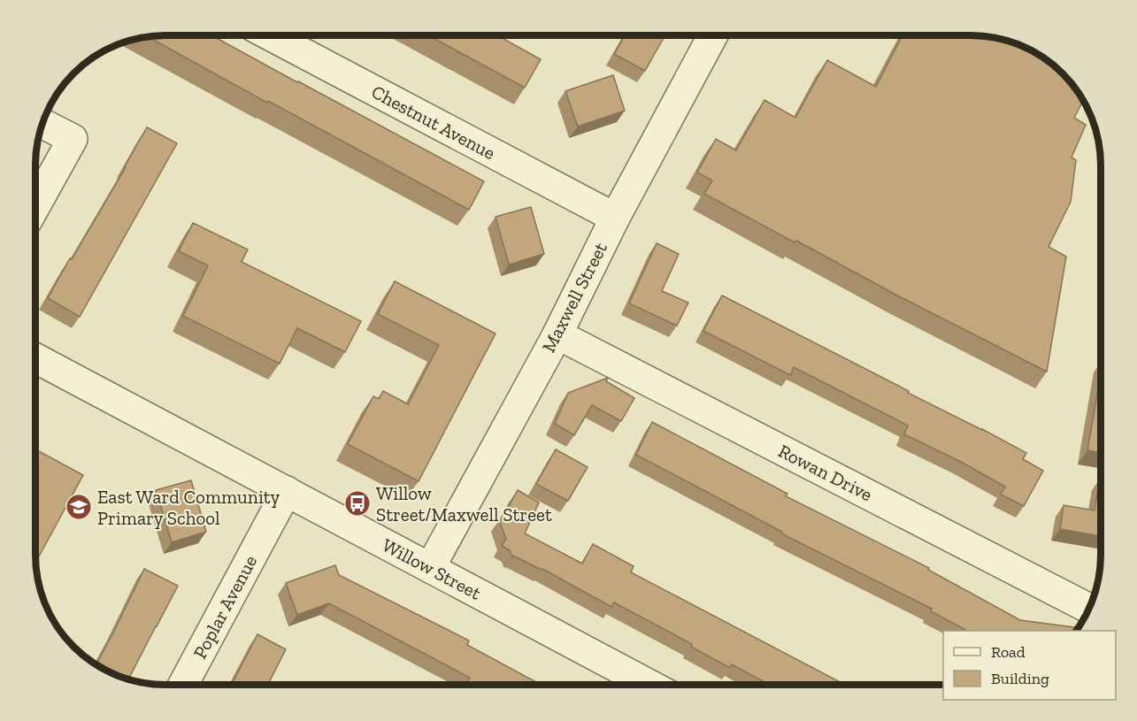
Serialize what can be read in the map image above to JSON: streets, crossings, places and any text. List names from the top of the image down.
{
  "streets": {
    "street": [
      "Chestnut Avenue",
      "Maxwell Street",
      "Rowan Drive",
      "Willow Street",
      "Poplar Avenue"
    ]
  },
  "crossings": [
    ["Chestnut Avenue", "Maxwell Street"],
    ["Maxwell Street", "Rowan Drive"],
    ["Maxwell Street", "Willow Street"],
    ["Willow Street", "Poplar Avenue"]
  ],
  "places": {
    "bus stop": ["Willow Street/Maxwell Street"],
    "school or university": ["East Ward Community Primary School"]
  },
  "legend": ["Road", "Building"]
}
